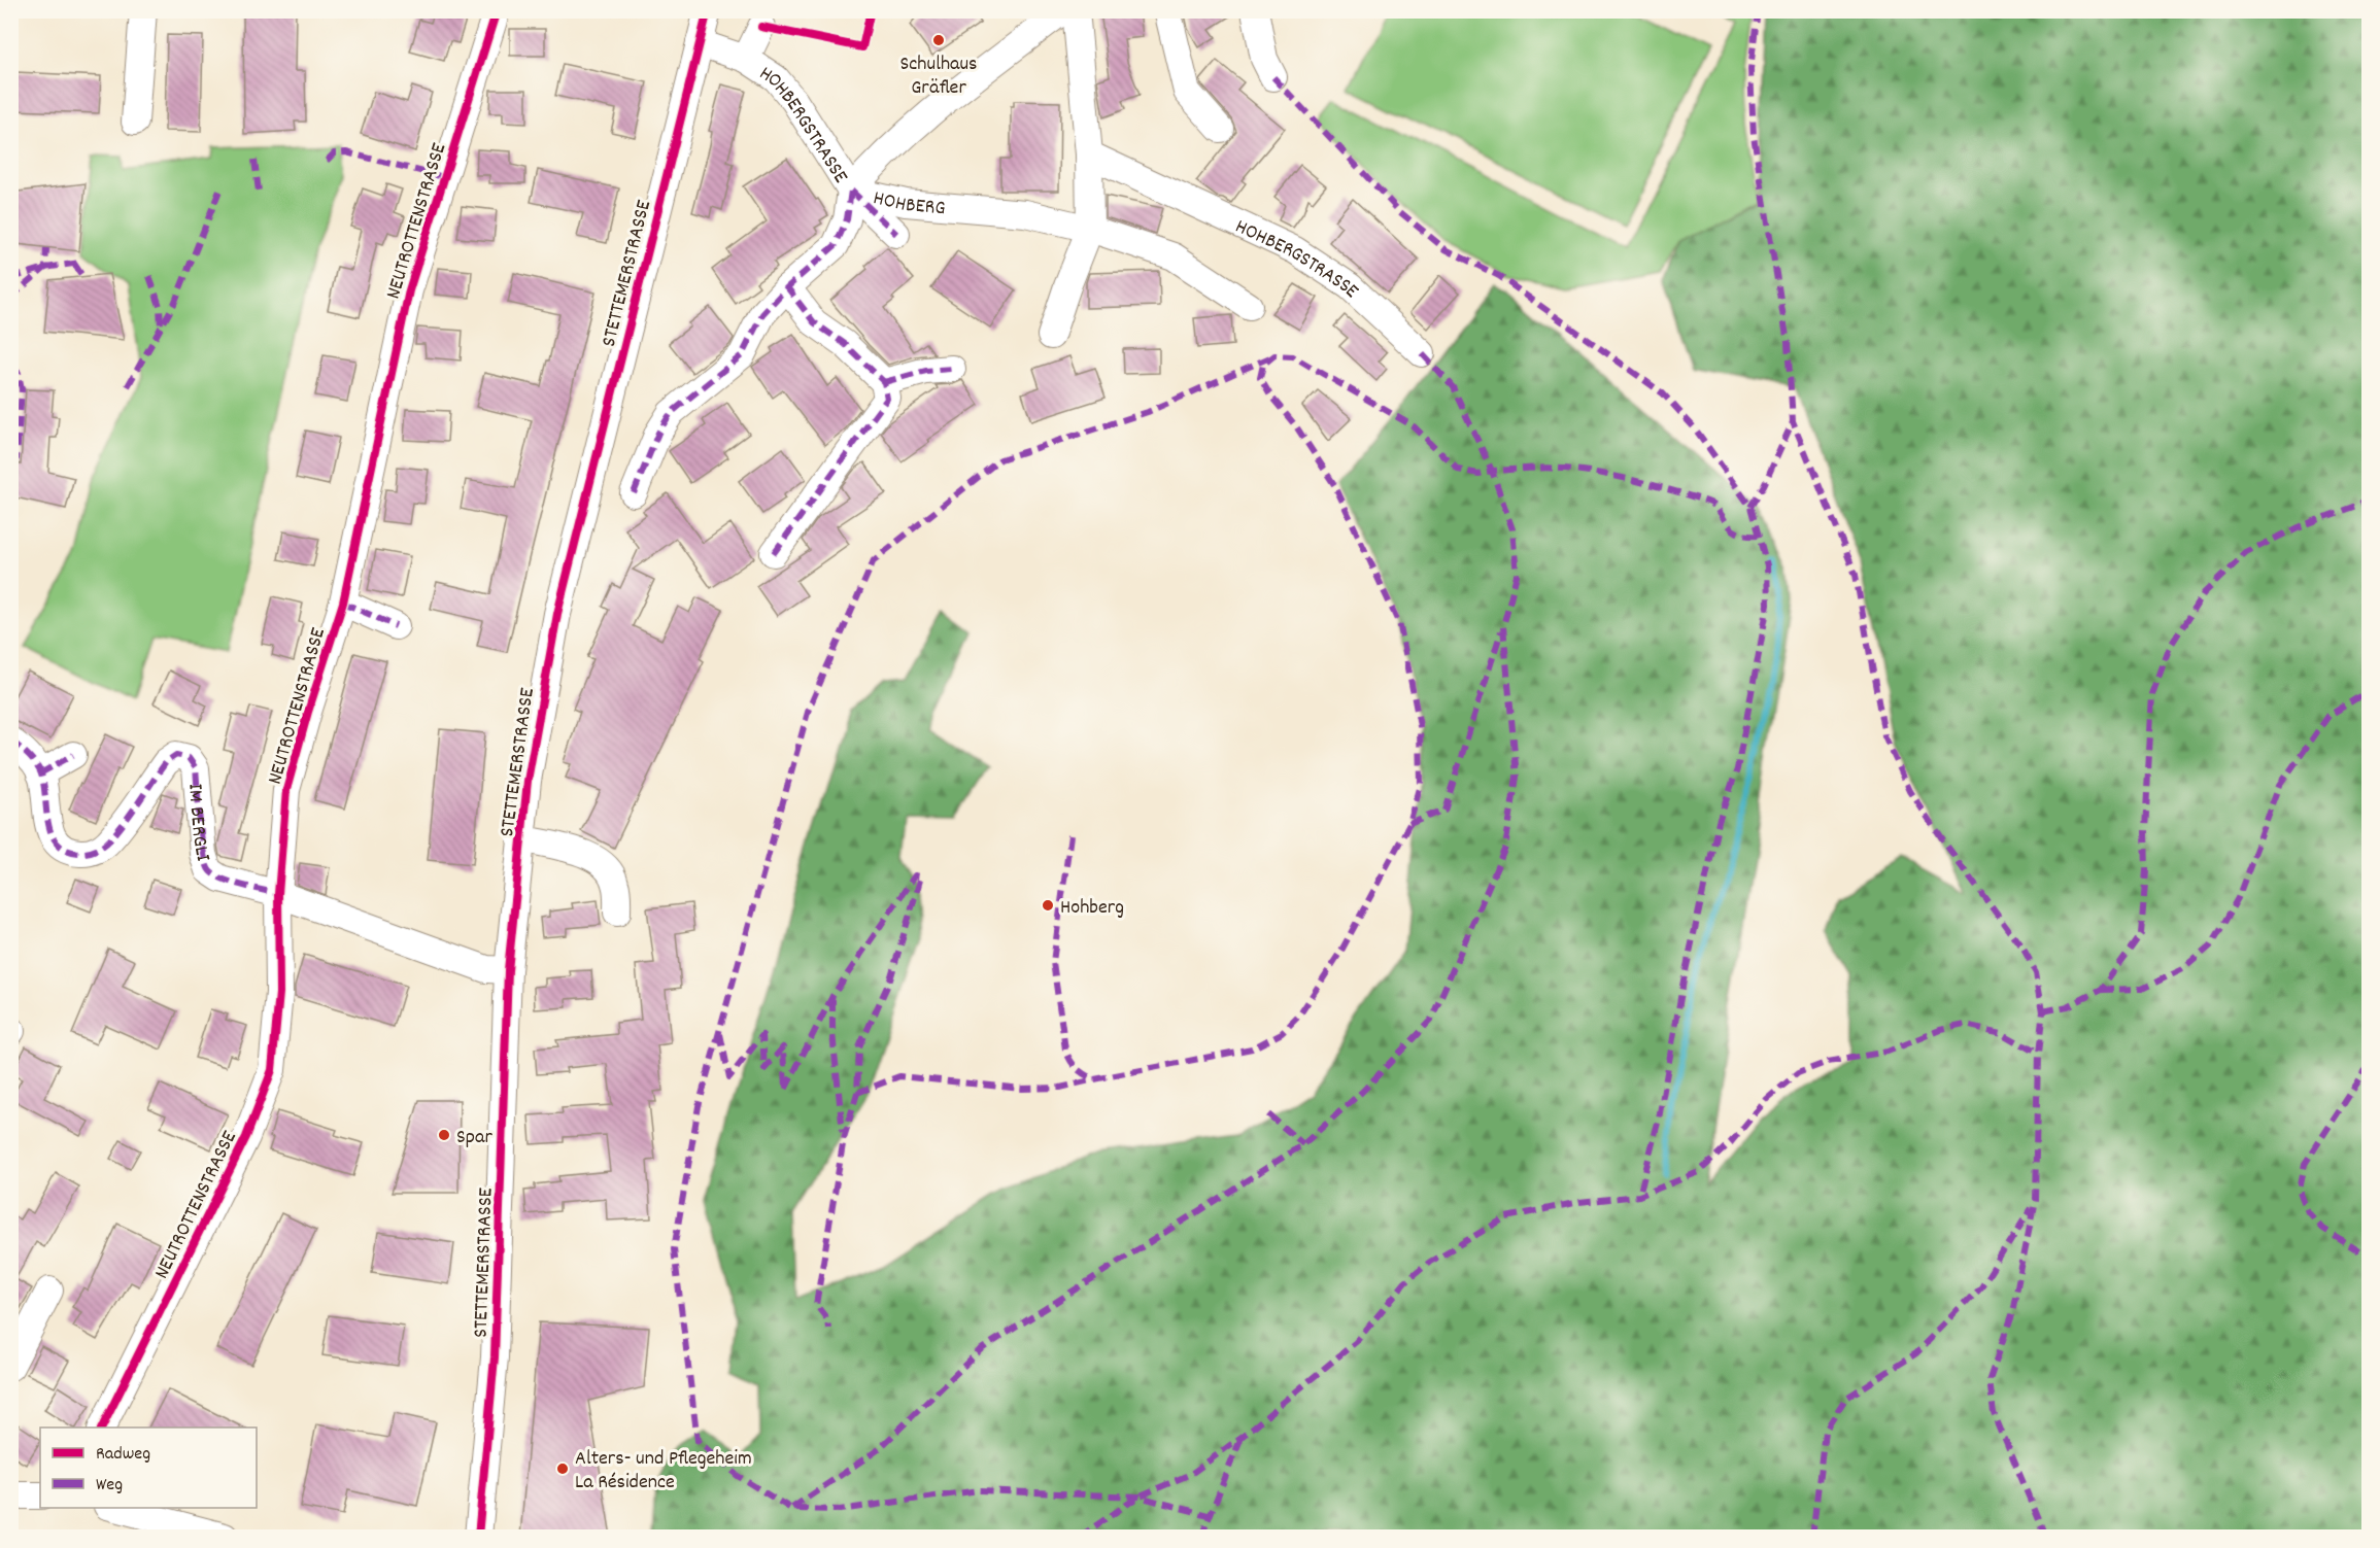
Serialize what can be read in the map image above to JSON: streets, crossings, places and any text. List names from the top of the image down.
{
  "streets": {
    "street": [
      "HOHBERGSTRASSE",
      "HOHBERG",
      "NEUTROTTENSTRASSE",
      "STETTEMERSTRASSE",
      "IM BERGLI"
    ]
  },
  "crossings": [
    ["HOHBERGSTRASSE", "HOHBERG"],
    ["HOHBERGSTRASSE", "STETTEMERSTRASSE"],
    ["NEUTROTTENSTRASSE", "IM BERGLI"],
    ["STETTEMERSTRASSE", "IM BERGLI"]
  ],
  "places": [
    "Schulhaus Gräfler",
    "Hohberg",
    "Spar",
    "Alters- und Pflegeheim La Résidence"
  ],
  "legend": ["Radweg", "Weg"]
}
